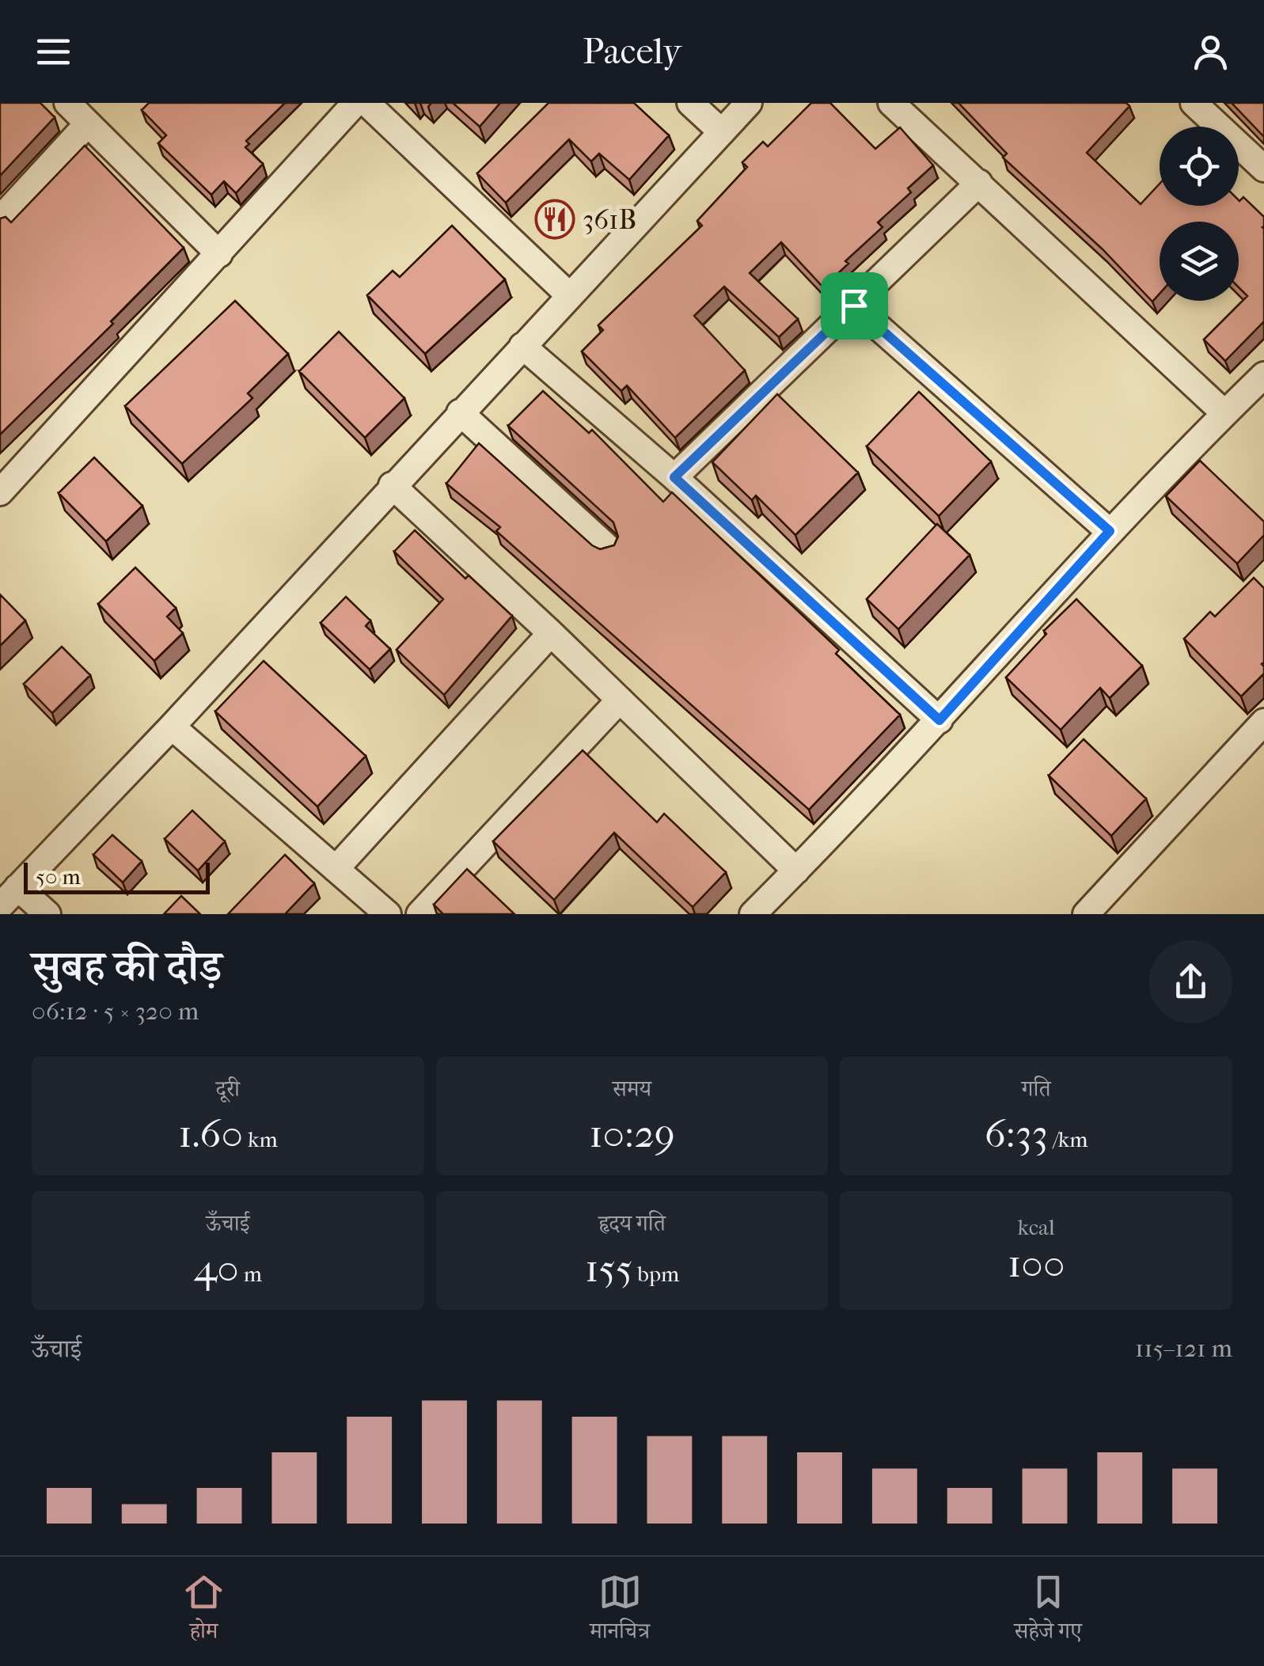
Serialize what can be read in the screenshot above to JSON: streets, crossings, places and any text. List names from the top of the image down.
{
  "places": {
    "restaurant": ["361B"]
  },
  "scale_bar": "50 m",
  "page": {
    "header": "Pacely",
    "scale": "50 m",
    "heading": ["सुबह की दौड़", "06:12 · 5 × 320 m"],
    "stats": [
      ["दूरी", "1.60 km"],
      ["समय", "10:29"],
      ["गति", "6:33 /km"],
      ["ऊँचाई", "40 m"],
      ["हृदय गति", "155 bpm"],
      ["kcal", "100"]
    ],
    "chart": ["ऊँचाई", "115–121 m"],
    "tabs": ["होम", "मानचित्र", "सहेजे गए"]
  }
}
